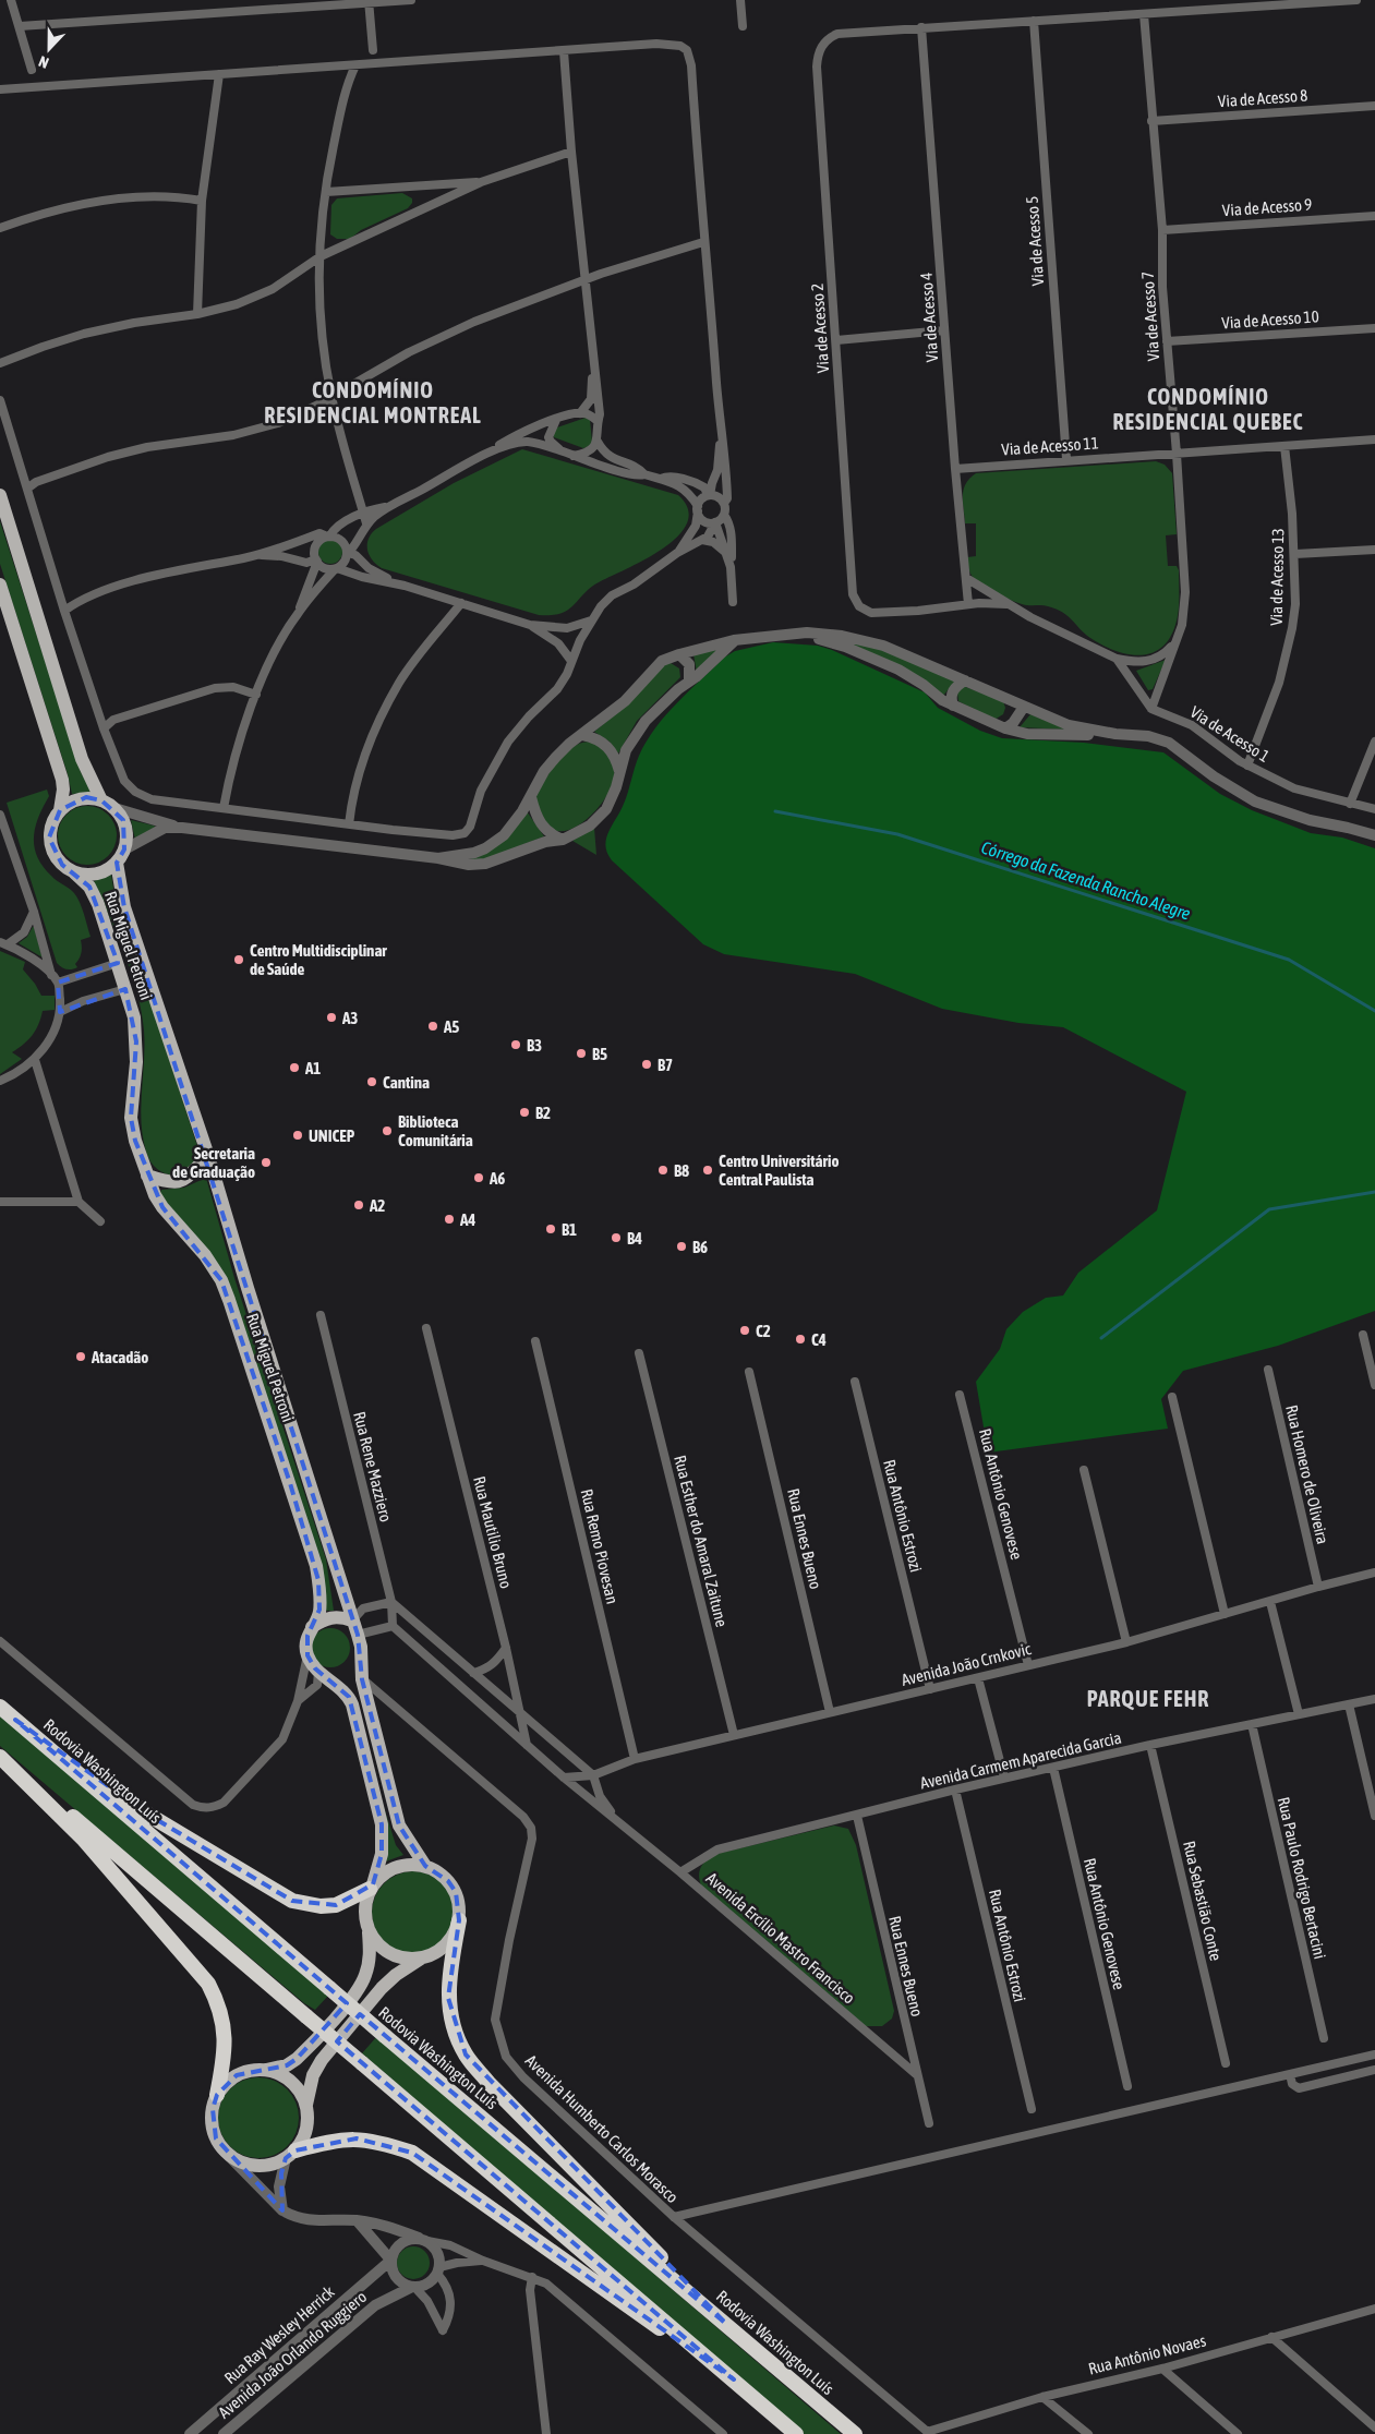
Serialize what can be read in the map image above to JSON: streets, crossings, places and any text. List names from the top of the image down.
{
  "streets": {
    "highway": ["Rodovia Washington Luís"],
    "main road": ["Rua Miguel Petroni"],
    "street": [
      "Via de Acesso 8",
      "Via de Acesso 9",
      "Via de Acesso 5",
      "Via de Acesso 7",
      "Via de Acesso 4",
      "Via de Acesso 10",
      "Via de Acesso 2",
      "Via de Acesso 11",
      "Via de Acesso 13",
      "Via de Acesso 1",
      "Rua Rene Mazziero",
      "Rua Homero de Oliveira",
      "Rua Antônio Genovese",
      "Rua Antônio Estrozi",
      "Rua Mautilio Bruno",
      "Rua Ennes Bueno",
      "Rua Esther do Amaral Zaitune",
      "Rua Remo Piovesan",
      "Avenida João Crnkovic",
      "Avenida Carmem Aparecida Garcia",
      "Rua Paulo Rodrigo Bertacini",
      "Rua Sebastião Conte",
      "Avenida Ercílio Mastro Francisco",
      "Avenida Humberto Carlos Morasco",
      "Rua Ray Wesley Herrick",
      "Avenida João Orlando Ruggiero",
      "Rua Antônio Novaes"
    ]
  },
  "crossings": [
    ["Via de Acesso 8", "Via de Acesso 7"],
    ["Via de Acesso 9", "Via de Acesso 7"],
    ["Via de Acesso 5", "Via de Acesso 11"],
    ["Via de Acesso 7", "Via de Acesso 10"],
    ["Via de Acesso 7", "Via de Acesso 11"],
    ["Via de Acesso 7", "Via de Acesso 1"],
    ["Via de Acesso 4", "Via de Acesso 2"],
    ["Via de Acesso 4", "Via de Acesso 11"],
    ["Via de Acesso 11", "Via de Acesso 13"],
    ["Via de Acesso 13", "Via de Acesso 1"],
    ["Rua Miguel Petroni", "Avenida Humberto Carlos Morasco"],
    ["Rua Rene Mazziero", "Avenida Ercílio Mastro Francisco"],
    ["Rua Homero de Oliveira", "Avenida João Crnkovic"],
    ["Rua Antônio Genovese", "Avenida João Crnkovic"],
    ["Rua Antônio Genovese", "Avenida Carmem Aparecida Garcia"],
    ["Rua Antônio Estrozi", "Avenida João Crnkovic"],
    ["Rua Antônio Estrozi", "Avenida Carmem Aparecida Garcia"],
    ["Rua Mautilio Bruno", "Avenida Ercílio Mastro Francisco"],
    ["Rua Ennes Bueno", "Avenida João Crnkovic"],
    ["Rua Ennes Bueno", "Avenida Carmem Aparecida Garcia"],
    ["Rua Ennes Bueno", "Avenida Ercílio Mastro Francisco"],
    ["Rua Esther do Amaral Zaitune", "Avenida João Crnkovic"],
    ["Rua Remo Piovesan", "Avenida João Crnkovic"],
    ["Avenida João Crnkovic", "Avenida Ercílio Mastro Francisco"],
    ["Avenida Carmem Aparecida Garcia", "Rua Paulo Rodrigo Bertacini"],
    ["Avenida Carmem Aparecida Garcia", "Rua Sebastião Conte"],
    ["Avenida Carmem Aparecida Garcia", "Avenida Ercílio Mastro Francisco"],
    ["Avenida Humberto Carlos Morasco", "Rua Antônio Novaes"],
    ["Rua Ray Wesley Herrick", "Avenida João Orlando Ruggiero"]
  ],
  "districts": ["CONDOMÍNIO RESIDENCIAL MONTREAL", "CONDOMÍNIO RESIDENCIAL QUEBEC", "PARQUE FEHR"],
  "water": ["Córrego da Fazenda Rancho Alegre"],
  "places": [
    "Centro Multidisciplinar de Saúde",
    "A3",
    "A5",
    "B3",
    "B5",
    "B7",
    "A1",
    "Cantina",
    "B2",
    "Biblioteca Comunitária",
    "UNICEP",
    "Secretaria de Graduação",
    "B8",
    "Centro Universitário Central Paulista",
    "A6",
    "A2",
    "A4",
    "B1",
    "B4",
    "B6",
    "C2",
    "C4",
    "Atacadão"
  ],
  "north": "bottom"
}
